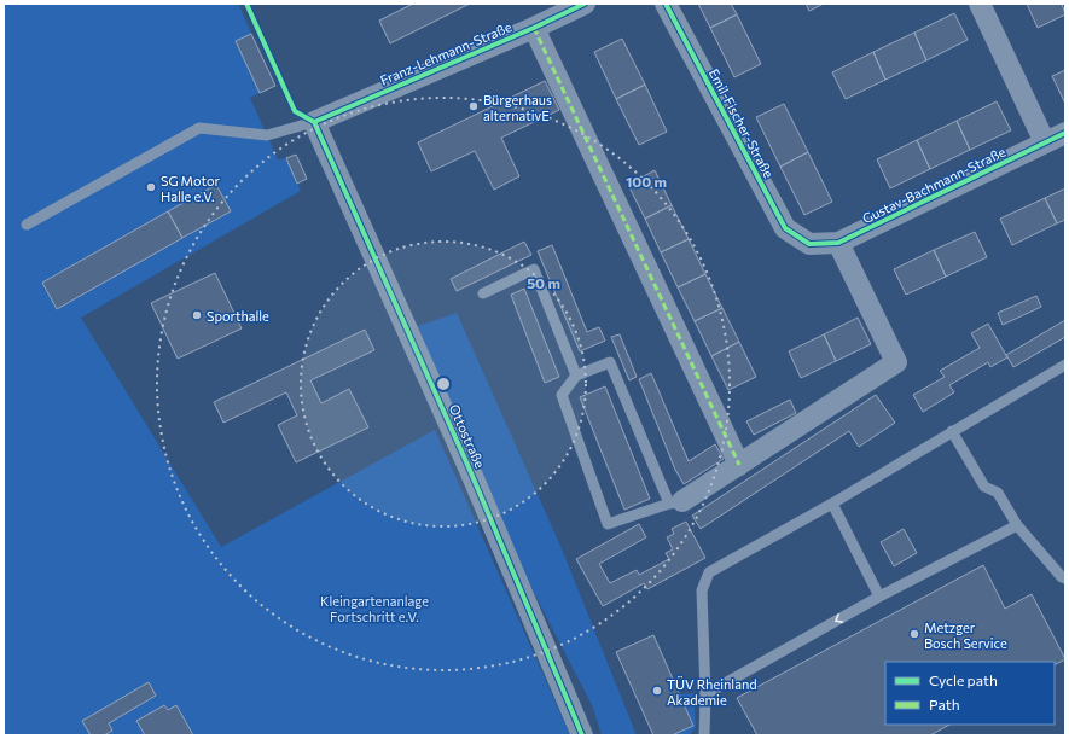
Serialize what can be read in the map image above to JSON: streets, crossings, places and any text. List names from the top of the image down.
{
  "streets": {
    "street": [
      "Franz-Lehmann-Straße",
      "Emil-Fischer-Straße",
      "Gustav-Bachmann-Straße",
      "Ottostraße"
    ]
  },
  "crossings": [
    ["Franz-Lehmann-Straße", "Ottostraße"],
    ["Emil-Fischer-Straße", "Gustav-Bachmann-Straße"]
  ],
  "parks": ["Kleingartenanlage Fortschritt e.V."],
  "places": [
    "Bürgerhaus alternativE",
    "SG Motor Halle e.V.",
    "Sporthalle",
    "Metzger Bosch Service",
    "TÜV Rheinland Akademie"
  ],
  "legend": ["Cycle path", "Path"],
  "rings": ["100 m", "50 m"]
}
